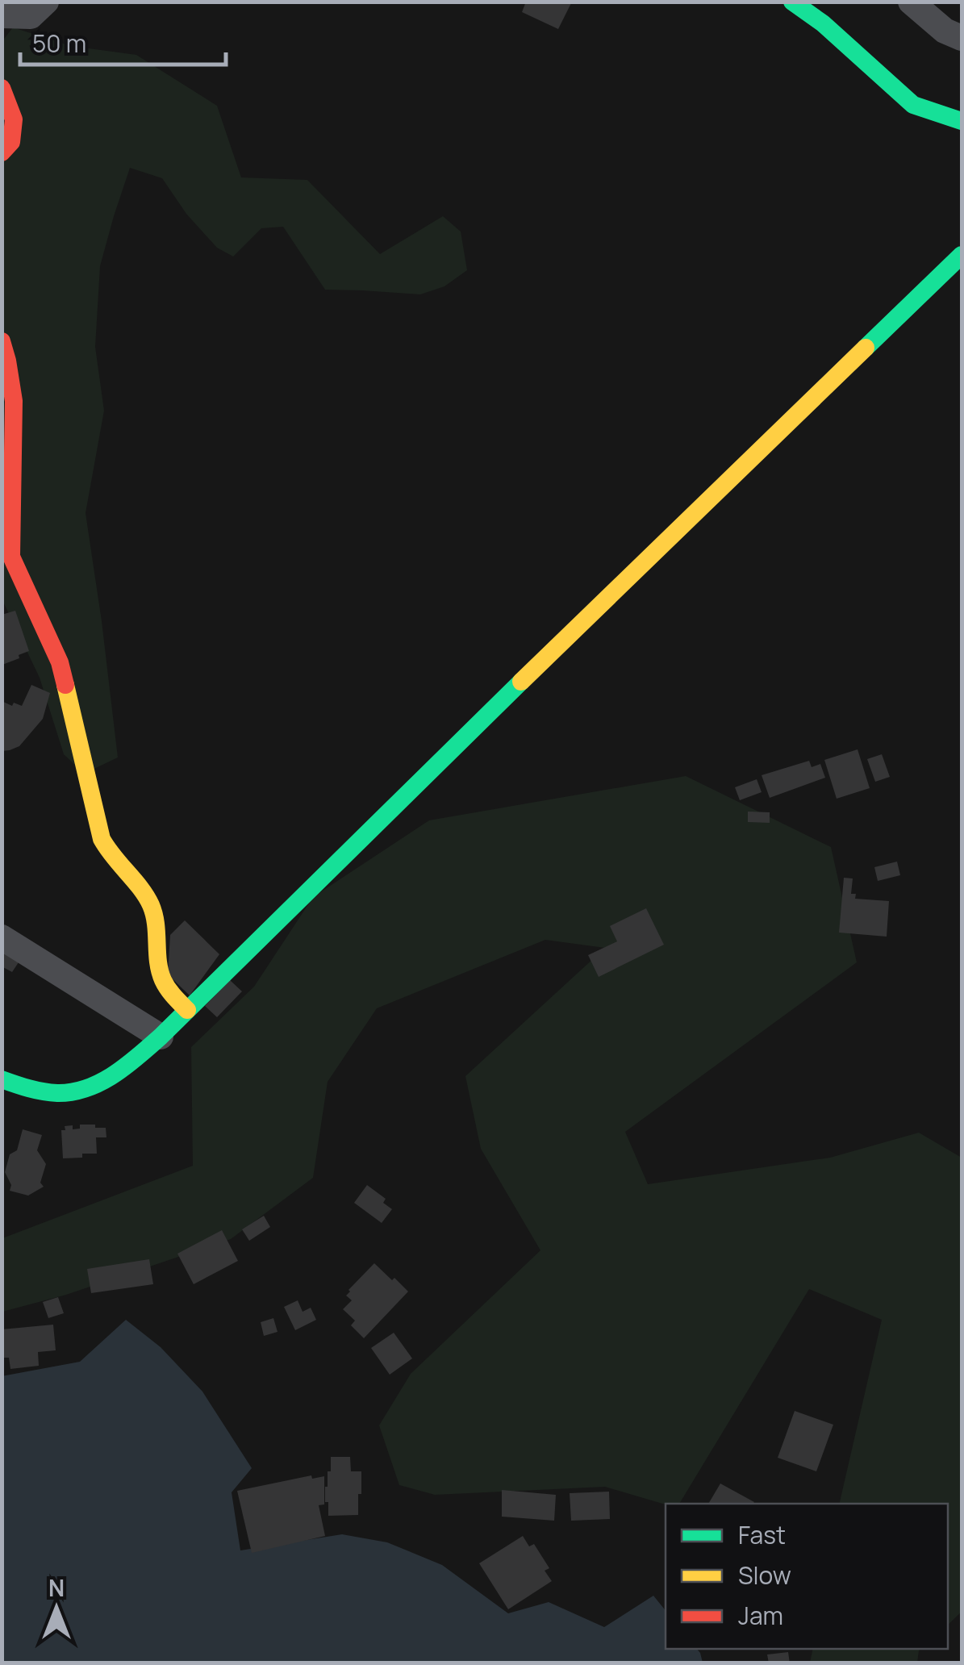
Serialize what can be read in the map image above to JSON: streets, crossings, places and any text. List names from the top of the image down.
{
  "legend": ["Fast", "Slow", "Jam"],
  "scale_bar": "50 m",
  "north": "top"
}
